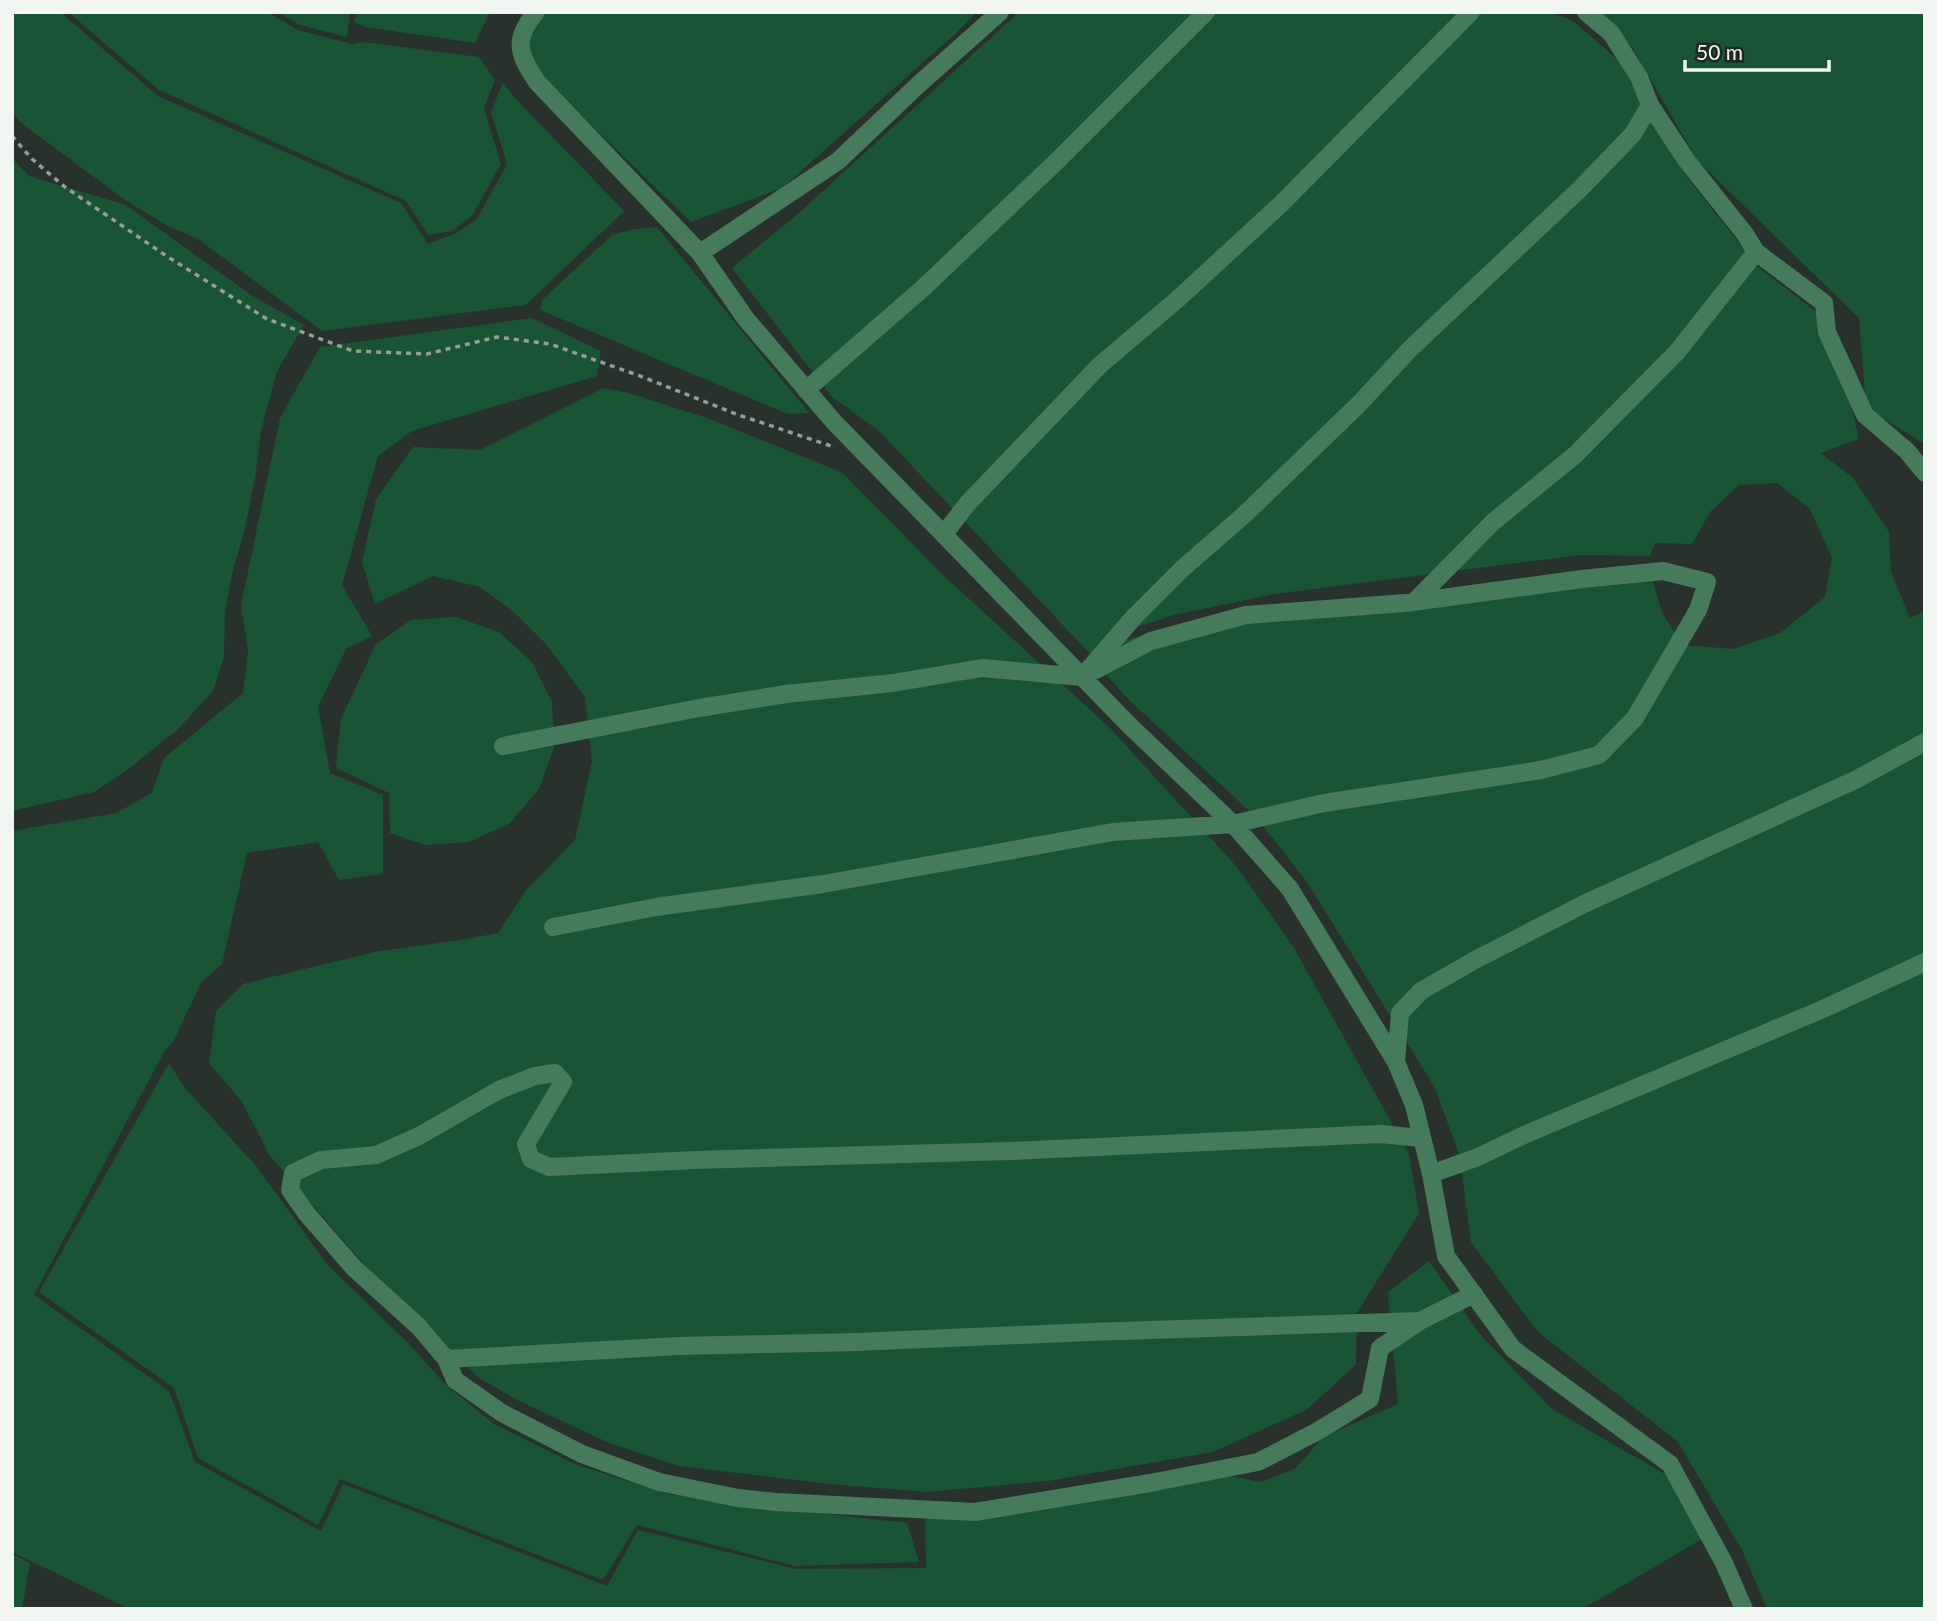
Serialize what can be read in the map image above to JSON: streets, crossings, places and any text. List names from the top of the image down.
{
  "scale_bar": "50 m"
}
